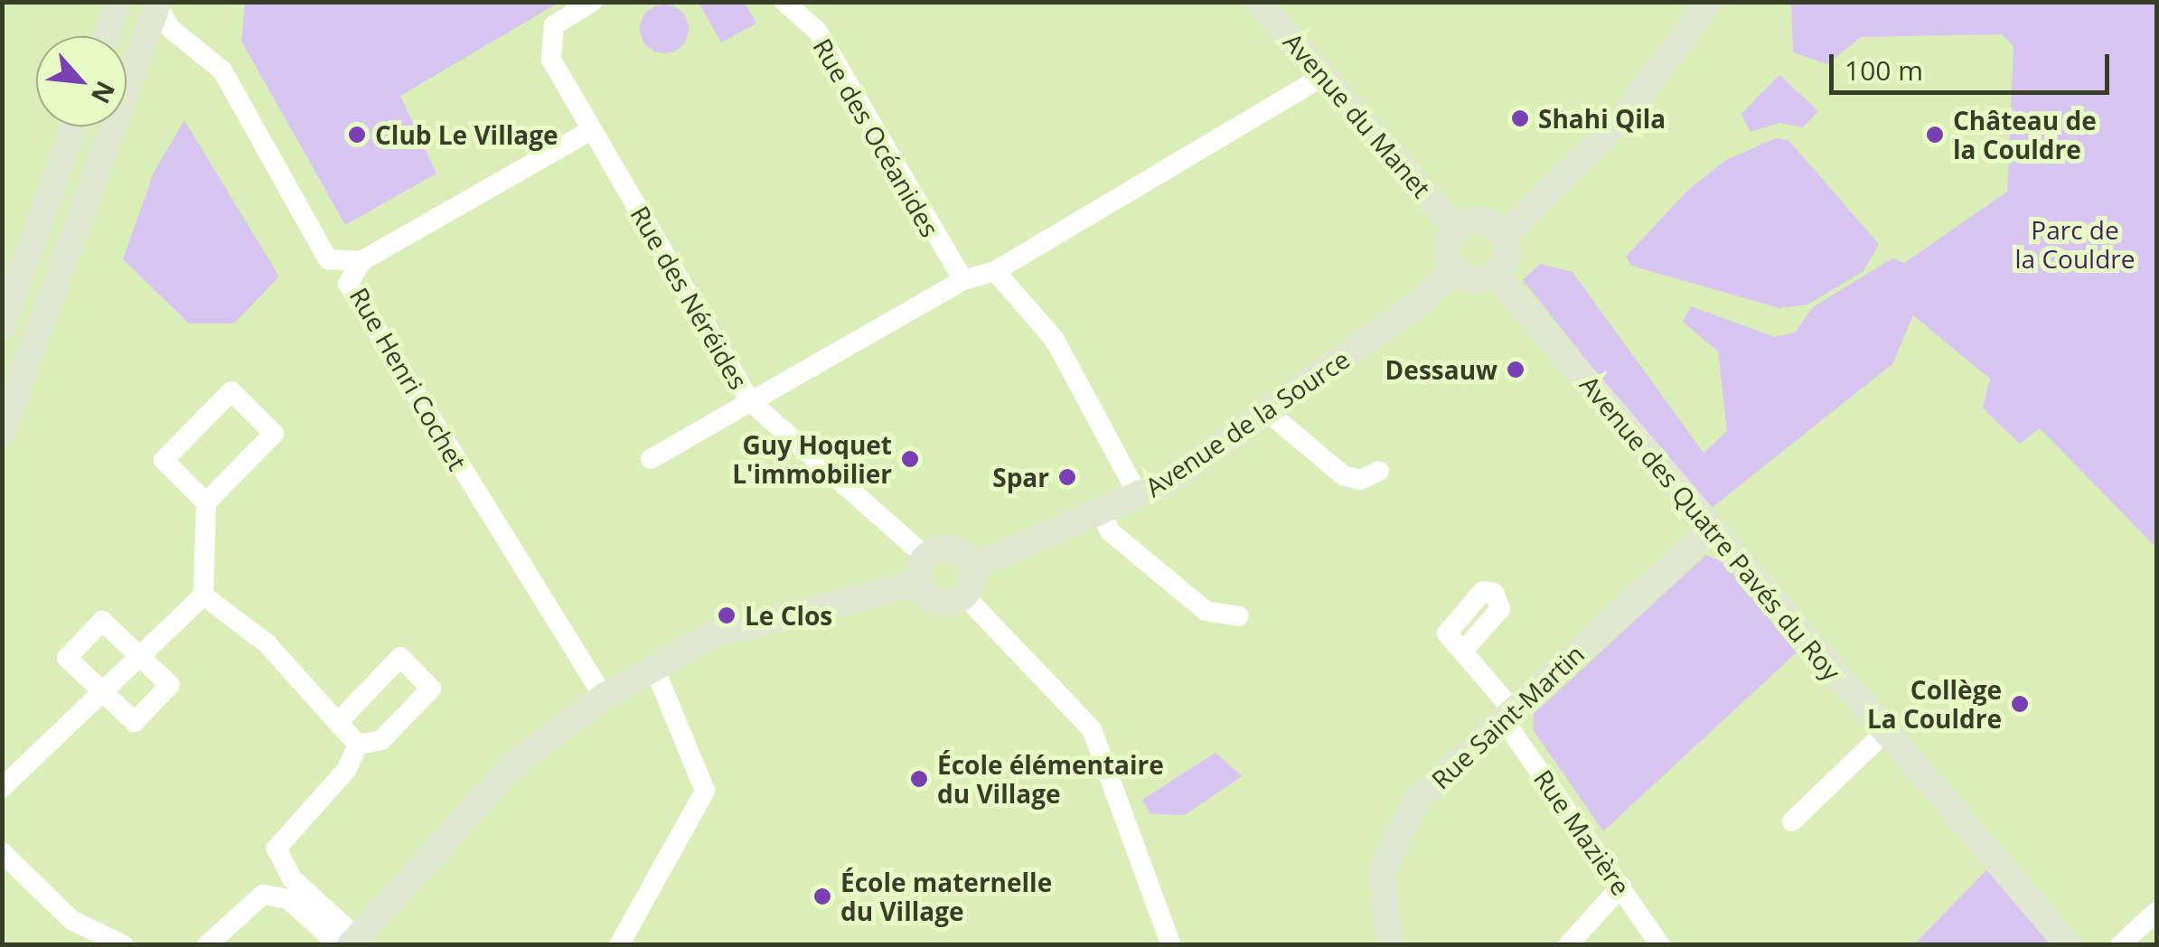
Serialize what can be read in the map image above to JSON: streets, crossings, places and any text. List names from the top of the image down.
{
  "streets": {
    "street": [
      "Avenue du Manet",
      "Rue des Océanides",
      "Rue des Néréides",
      "Rue Henri Cochet",
      "Avenue de la Source",
      "Avenue des Quatre Pavés du Roy",
      "Rue Saint-Martin",
      "Rue Mazière"
    ]
  },
  "crossings": [
    ["Avenue du Manet", "Avenue de la Source"],
    ["Avenue du Manet", "Avenue des Quatre Pavés du Roy"],
    ["Avenue de la Source", "Avenue des Quatre Pavés du Roy"],
    ["Avenue des Quatre Pavés du Roy", "Rue Saint-Martin"],
    ["Rue Saint-Martin", "Rue Mazière"]
  ],
  "parks": ["Parc de la Couldre"],
  "places": [
    "Shahi Qila",
    "Club Le Village",
    "Château de la Couldre",
    "Dessauw",
    "Guy Hoquet L'immobilier",
    "Spar",
    "Le Clos",
    "Collège La Couldre",
    "École élémentaire du Village",
    "École maternelle du Village"
  ],
  "scale_bar": "100 m",
  "north": "bottom right"
}
